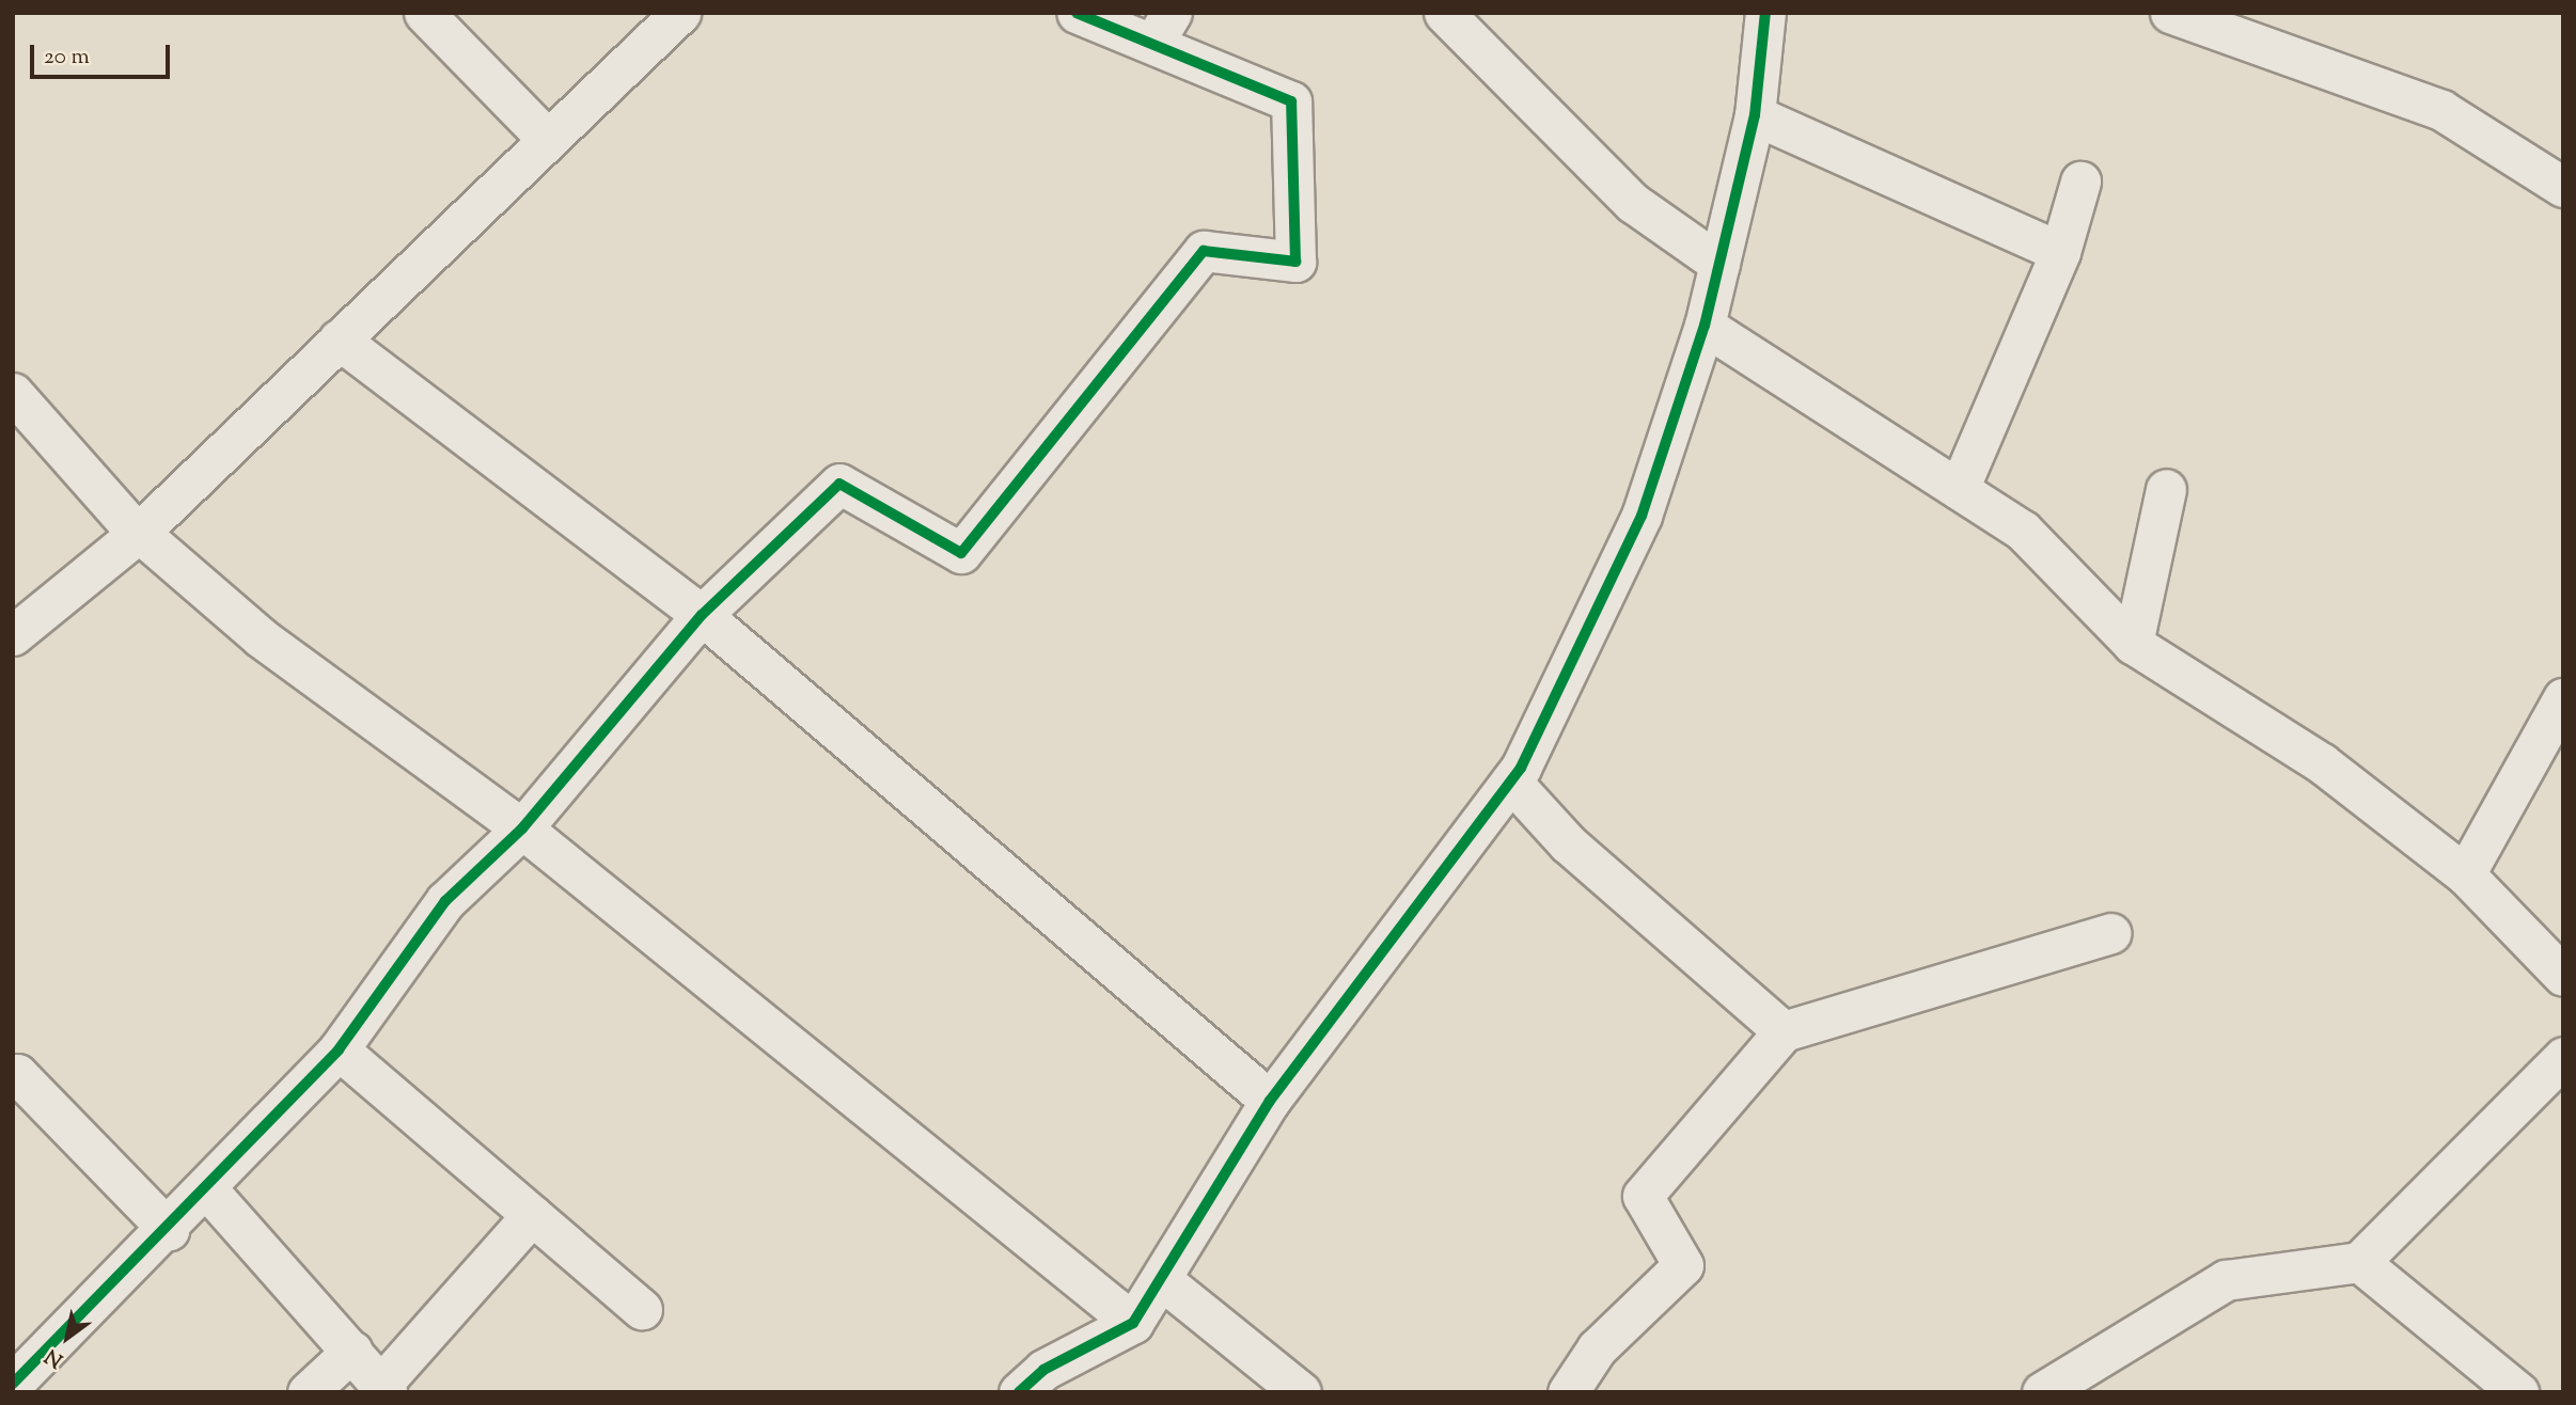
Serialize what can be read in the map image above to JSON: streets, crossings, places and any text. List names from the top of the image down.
{
  "scale_bar": "20 m",
  "north": "bottom left"
}
